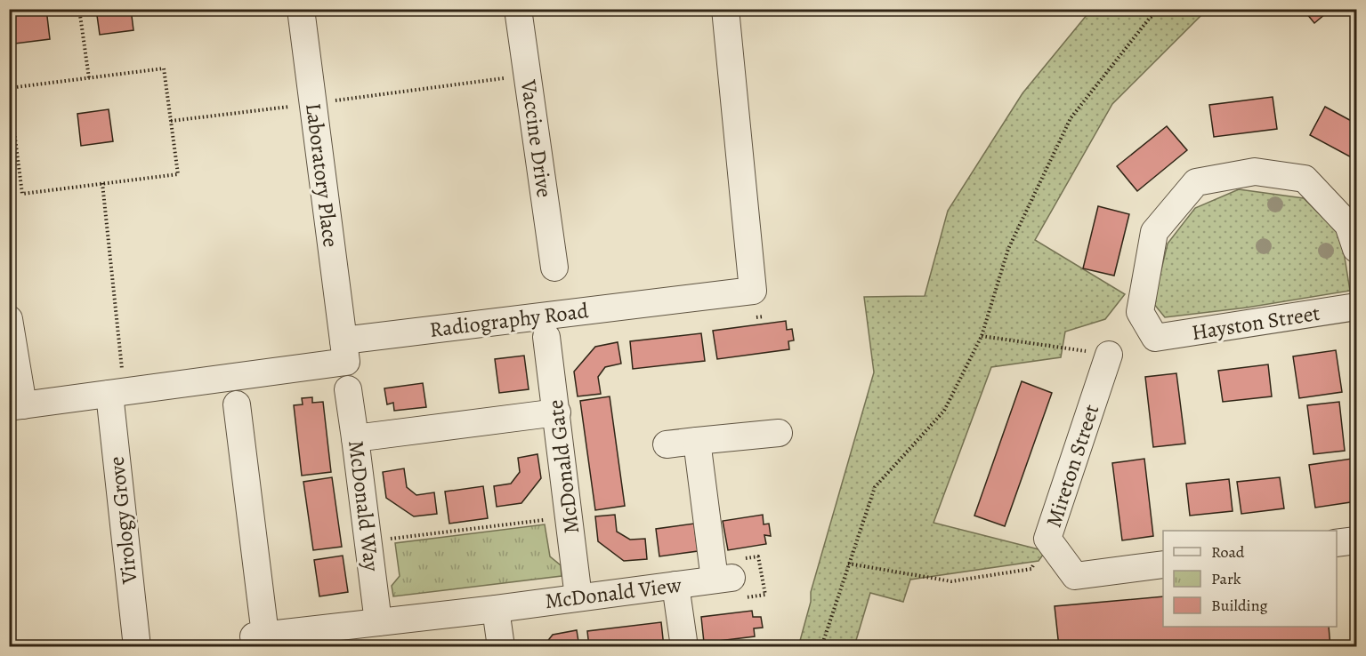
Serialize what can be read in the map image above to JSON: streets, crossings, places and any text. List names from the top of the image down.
{
  "streets": {
    "street": [
      "Vaccine Drive",
      "Laboratory Place",
      "Radiography Road",
      "Hayston Street",
      "Mireton Street",
      "McDonald Gate",
      "McDonald Way",
      "Virology Grove",
      "McDonald View"
    ]
  },
  "crossings": [
    ["Laboratory Place", "Radiography Road"],
    ["McDonald Gate", "McDonald View"]
  ],
  "legend": ["Road", "Park", "Building"]
}
